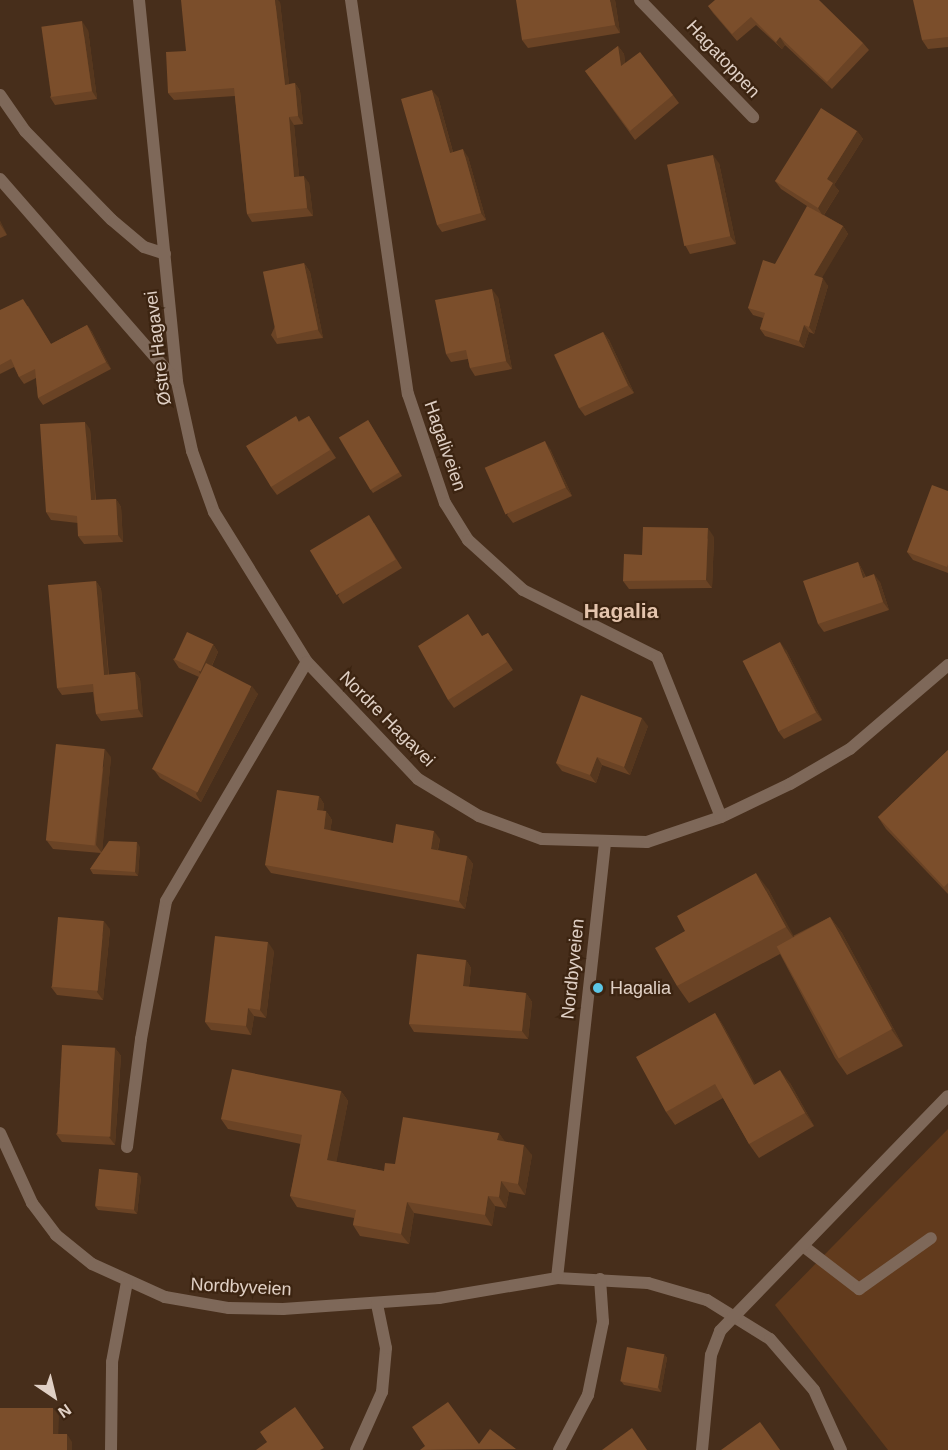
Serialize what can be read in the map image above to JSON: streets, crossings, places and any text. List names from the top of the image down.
{
  "streets": {
    "street": [
      "Hagatoppen",
      "Østre Hagavei",
      "Hagaliveien",
      "Nordre Hagavei",
      "Nordbyveien"
    ]
  },
  "crossings": [
    ["Østre Hagavei", "Nordre Hagavei"],
    ["Hagaliveien", "Nordre Hagavei"],
    ["Nordre Hagavei", "Nordbyveien"]
  ],
  "districts": ["Hagalia"],
  "places": ["Hagalia"],
  "north": "bottom right"
}
